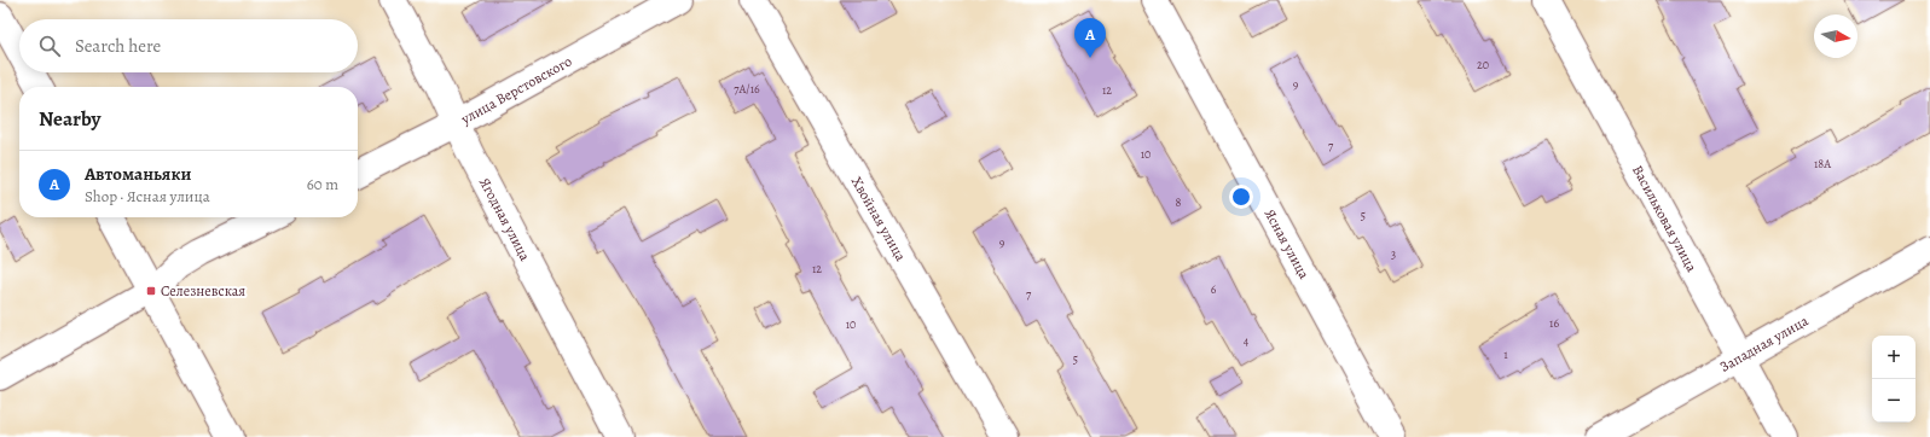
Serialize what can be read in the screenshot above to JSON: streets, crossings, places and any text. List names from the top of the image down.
{
  "streets": {
    "street": [
      "улица Верстовского",
      "Хвойная улица",
      "Васильковая улица",
      "Ягодная улица",
      "Ясная улица",
      "Западная улица"
    ]
  },
  "crossings": [
    ["улица Верстовского", "Ягодная улица"],
    ["Васильковая улица", "Западная улица"]
  ],
  "places": {
    "transit": ["Селезневская"]
  },
  "house_numbers": [
    "20",
    "9",
    "7А/16",
    "12",
    "7",
    "10",
    "18А",
    "8",
    "5",
    "9",
    "3",
    "12",
    "6",
    "7",
    "16",
    "10",
    "4",
    "1",
    "5"
  ],
  "north": "right",
  "page": {
    "pins": "A",
    "search": "Search here",
    "heading": "Nearby",
    "list": [
      {
        "mark": "A",
        "name": "Автоманьяки",
        "note": "Shop · Ясная улица",
        "value": "60 m"
      }
    ],
    "map_buttons": ["+", "−"]
  }
}
